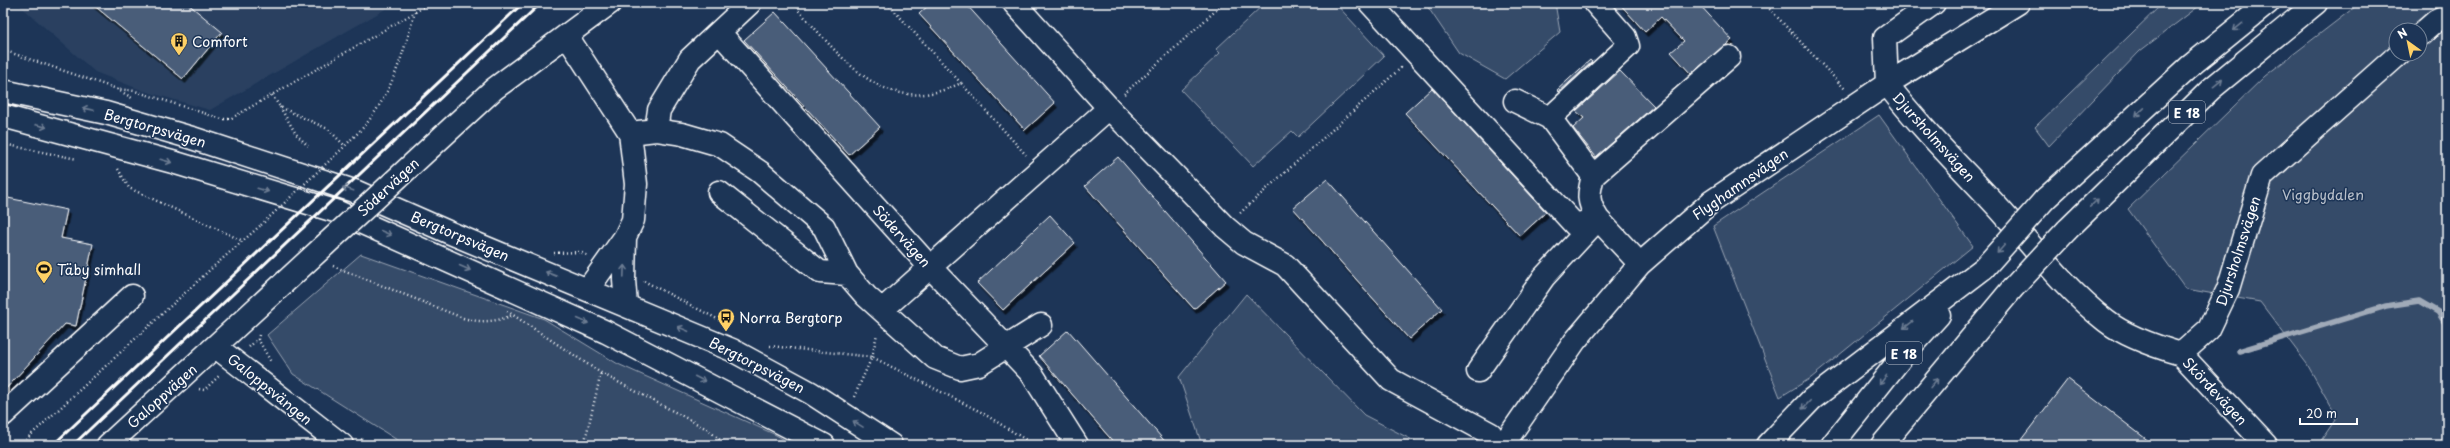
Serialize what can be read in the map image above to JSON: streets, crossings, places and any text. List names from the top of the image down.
{
  "streets": {
    "main road": [
      "E 18",
      "Bergtorpsvägen",
      "Djursholmsvägen",
      "Flyghamnsvägen",
      "Södervägen",
      "Galoppsvängen",
      "Skördevägen",
      "Galoppvägen"
    ]
  },
  "crossings": [
    ["Djursholmsvägen", "Flyghamnsvägen"],
    ["Djursholmsvägen", "Skördevägen"],
    ["Södervägen", "Galoppsvängen"],
    ["Södervägen", "Galoppvägen"],
    ["Galoppsvängen", "Galoppvägen"]
  ],
  "parks": ["Viggbydalen"],
  "places": {
    "building": ["Comfort"],
    "sports": ["Täby simhall"],
    "bus stop": ["Norra Bergtorp"]
  },
  "scale_bar": "20 m",
  "north": "top left"
}
